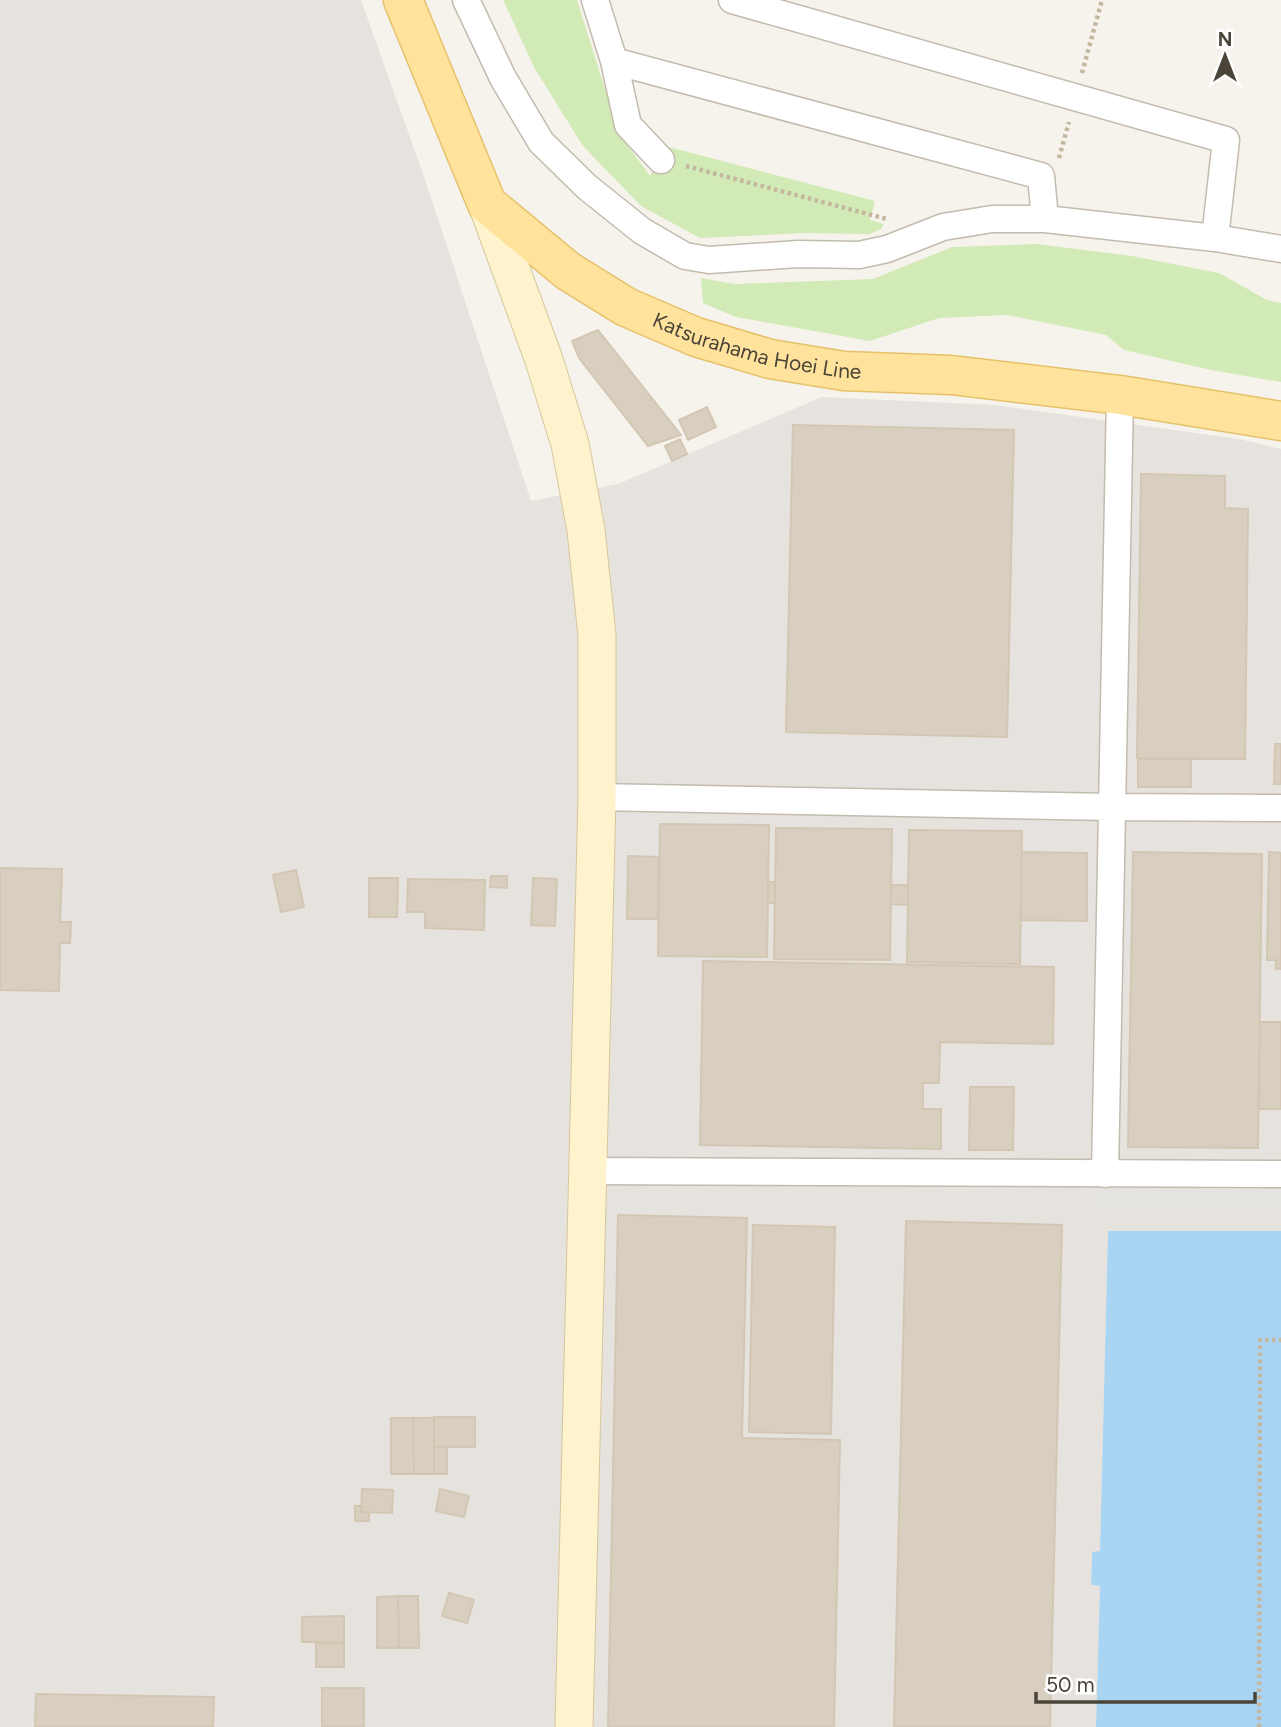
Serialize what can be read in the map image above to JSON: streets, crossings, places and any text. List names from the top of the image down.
{
  "streets": {
    "main road": ["Katsurahama Hoei Line"]
  },
  "scale_bar": "50 m",
  "north": "top"
}
